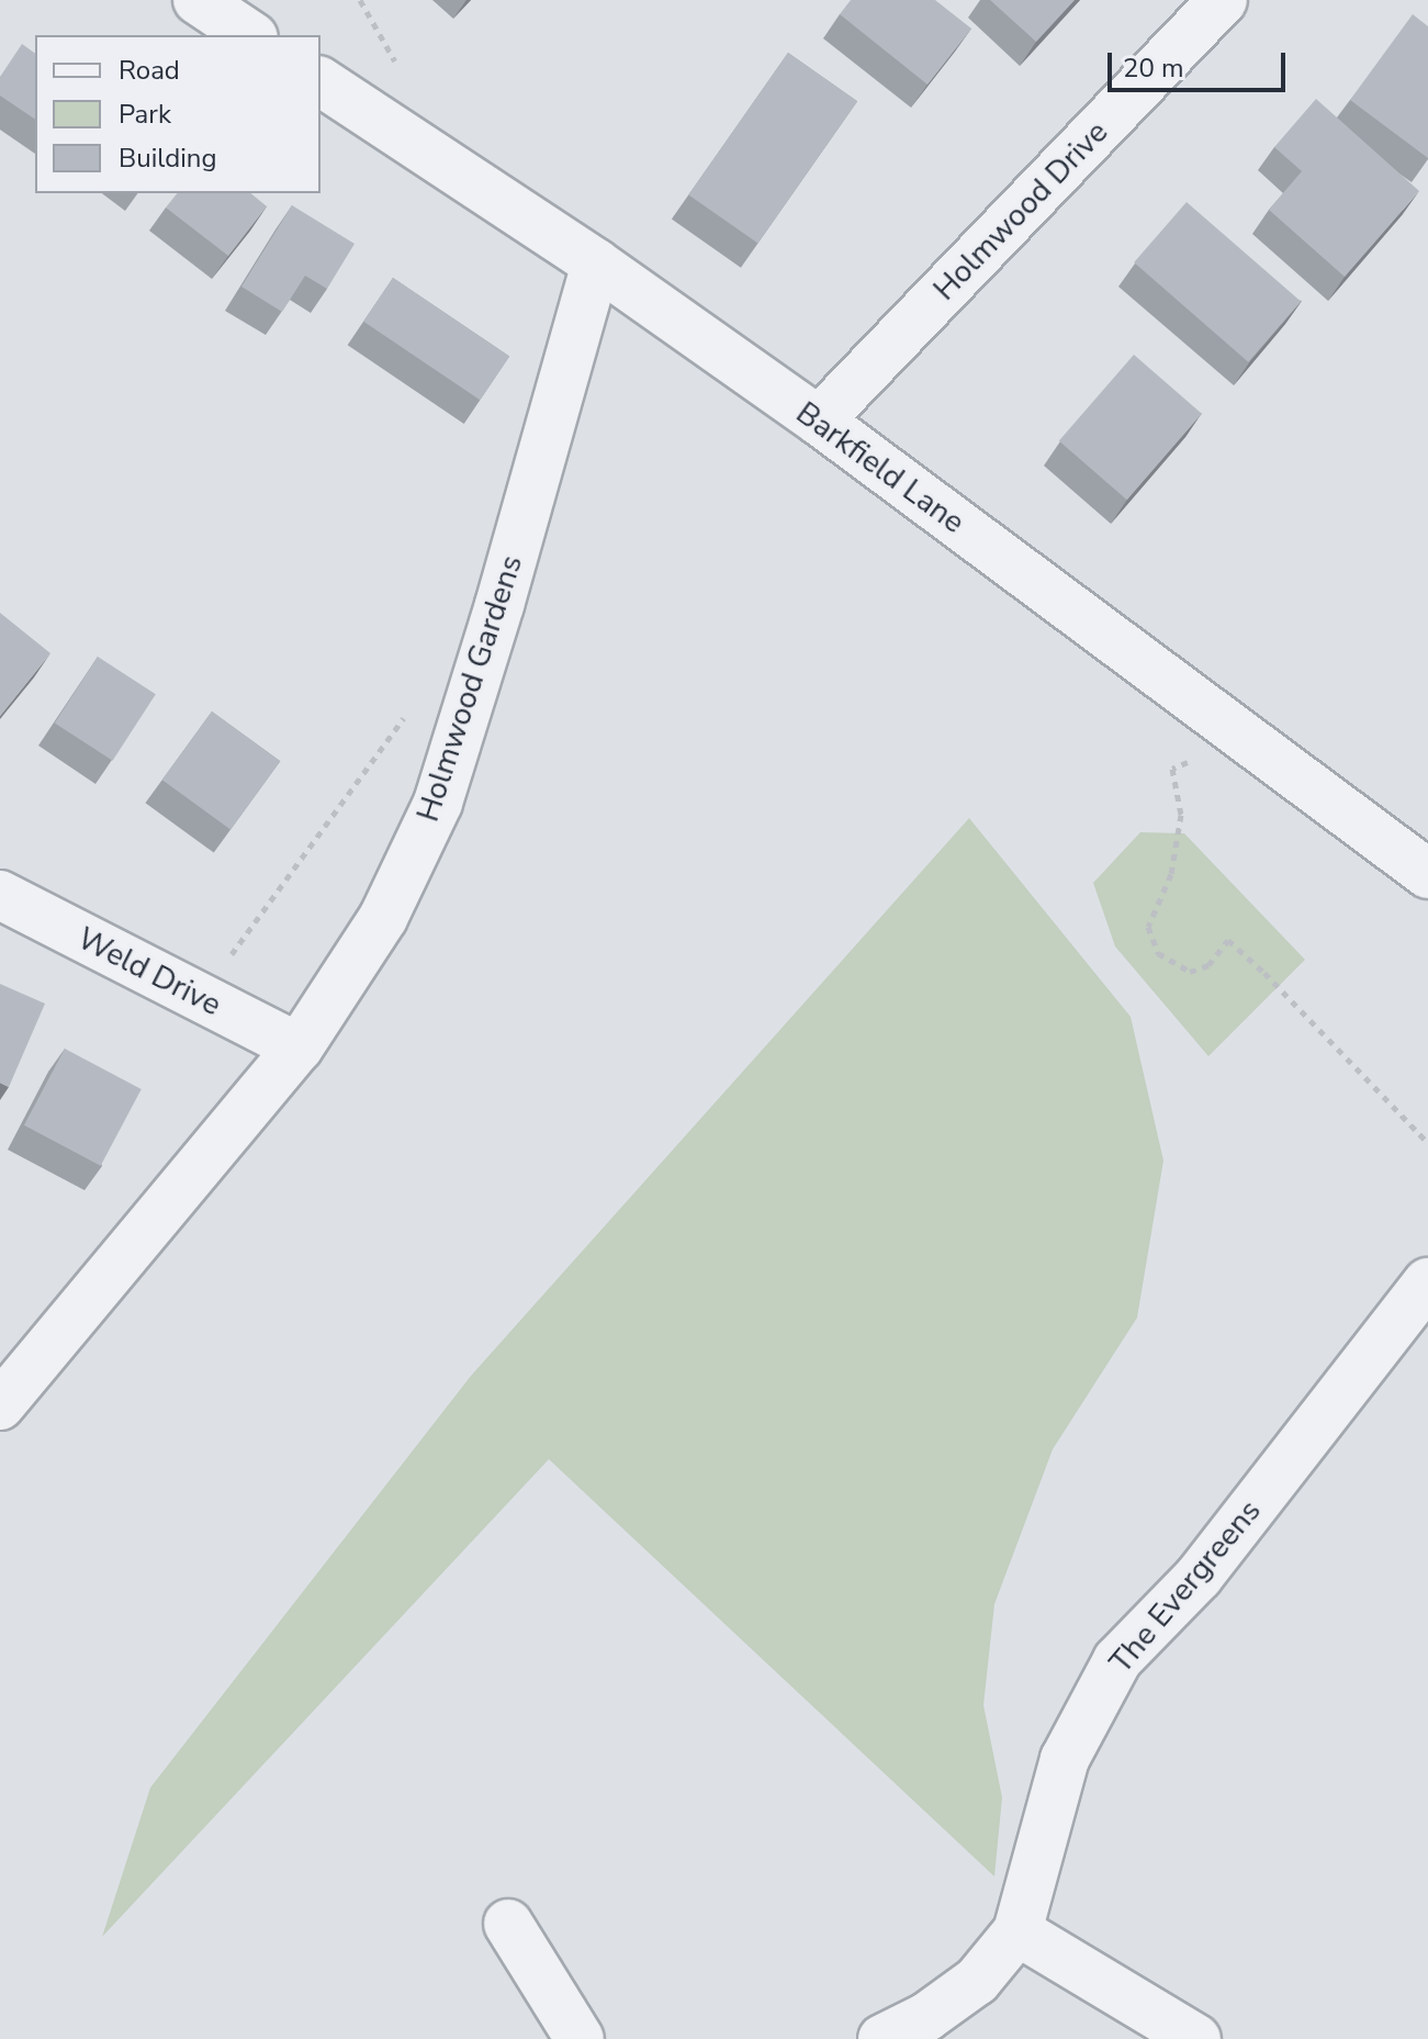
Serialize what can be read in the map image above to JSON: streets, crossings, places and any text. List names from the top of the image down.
{
  "streets": {
    "street": [
      "Holmwood Drive",
      "Barkfield Lane",
      "Holmwood Gardens",
      "Weld Drive",
      "The Evergreens"
    ]
  },
  "crossings": [
    ["Holmwood Drive", "Barkfield Lane"],
    ["Barkfield Lane", "Holmwood Gardens"],
    ["Holmwood Gardens", "Weld Drive"]
  ],
  "legend": ["Road", "Park", "Building"],
  "scale_bar": "20 m"
}
